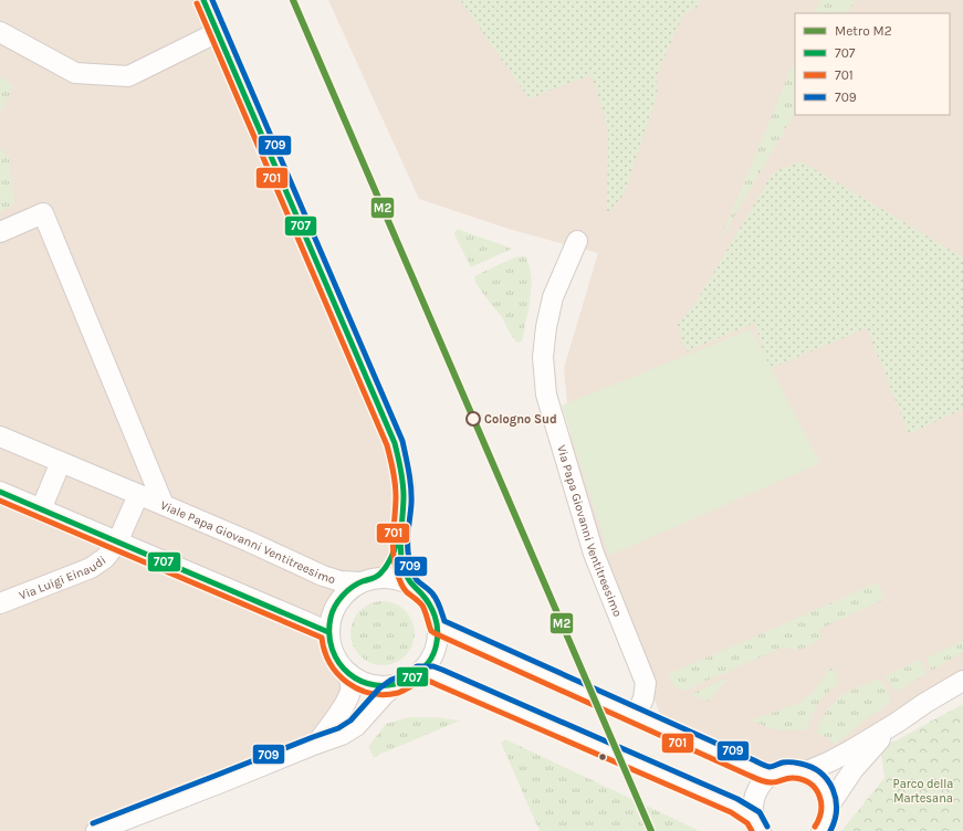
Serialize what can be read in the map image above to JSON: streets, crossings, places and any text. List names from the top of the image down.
{
  "streets": {
    "street": ["Via Papa Giovanni Ventitreesimo", "Viale Papa Giovanni Ventitreesimo", "Via Luigi Einaudi"]
  },
  "parks": ["Parco della Martesana"],
  "places": ["Cologno Sud"],
  "lines": [
    "metro line M2",
    "transit line 707",
    "transit line 709",
    "transit line 701"
  ],
  "legend": [
    "Metro M2",
    "707",
    "701",
    "709"
  ]
}
